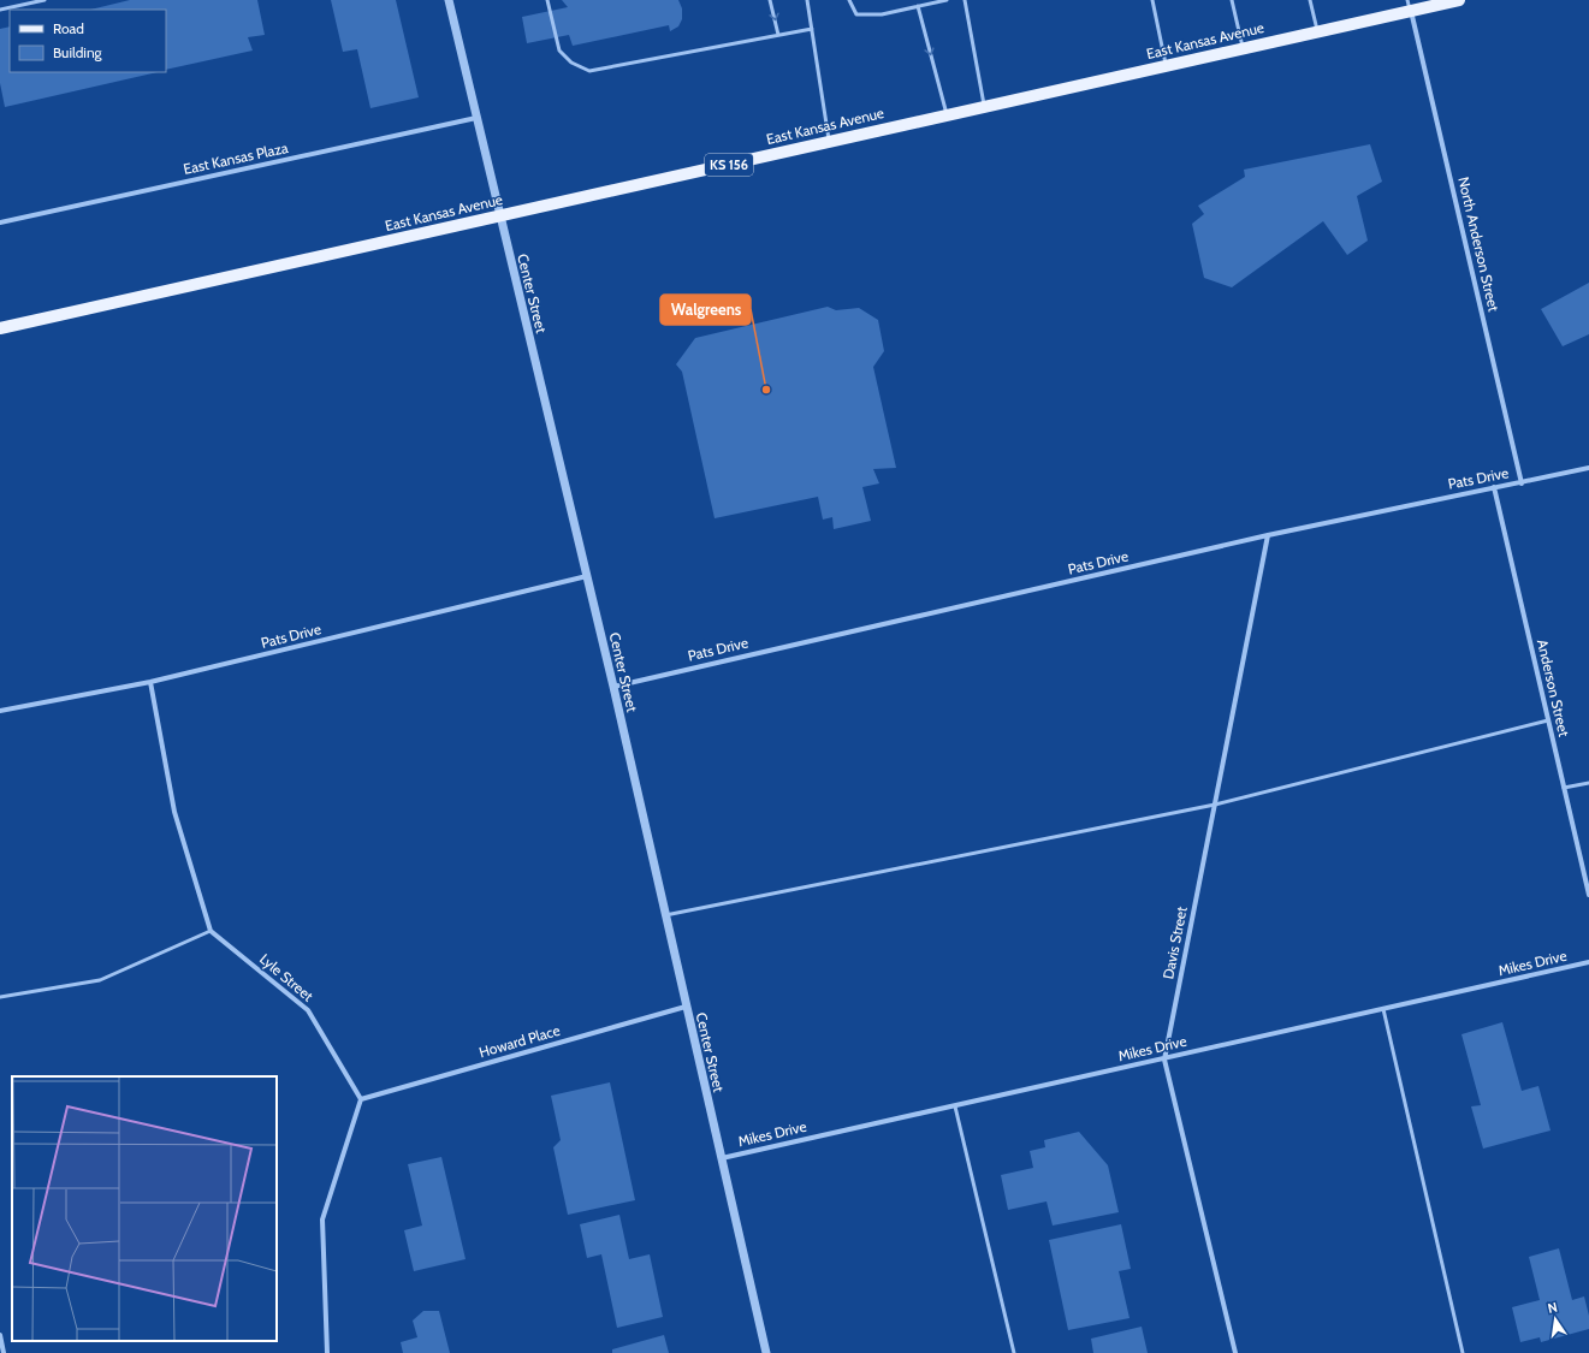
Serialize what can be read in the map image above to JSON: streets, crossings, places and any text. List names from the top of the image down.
{
  "streets": {
    "main road": ["East Kansas Avenue", "KS 156"],
    "street": [
      "East Kansas Plaza",
      "North Anderson Street",
      "Center Street",
      "Pats Drive",
      "Anderson Street",
      "Davis Street",
      "Mikes Drive",
      "Lyle Street",
      "Howard Place"
    ]
  },
  "crossings": [
    ["East Kansas Avenue", "North Anderson Street"],
    ["East Kansas Avenue", "Center Street"],
    ["East Kansas Plaza", "Center Street"],
    ["North Anderson Street", "Pats Drive"],
    ["Center Street", "Pats Drive"],
    ["Center Street", "Mikes Drive"],
    ["Center Street", "Howard Place"],
    ["Pats Drive", "Anderson Street"],
    ["Pats Drive", "Davis Street"],
    ["Davis Street", "Mikes Drive"],
    ["Lyle Street", "Howard Place"]
  ],
  "places": ["Walgreens"],
  "legend": ["Road", "Building"],
  "north": "top"
}
